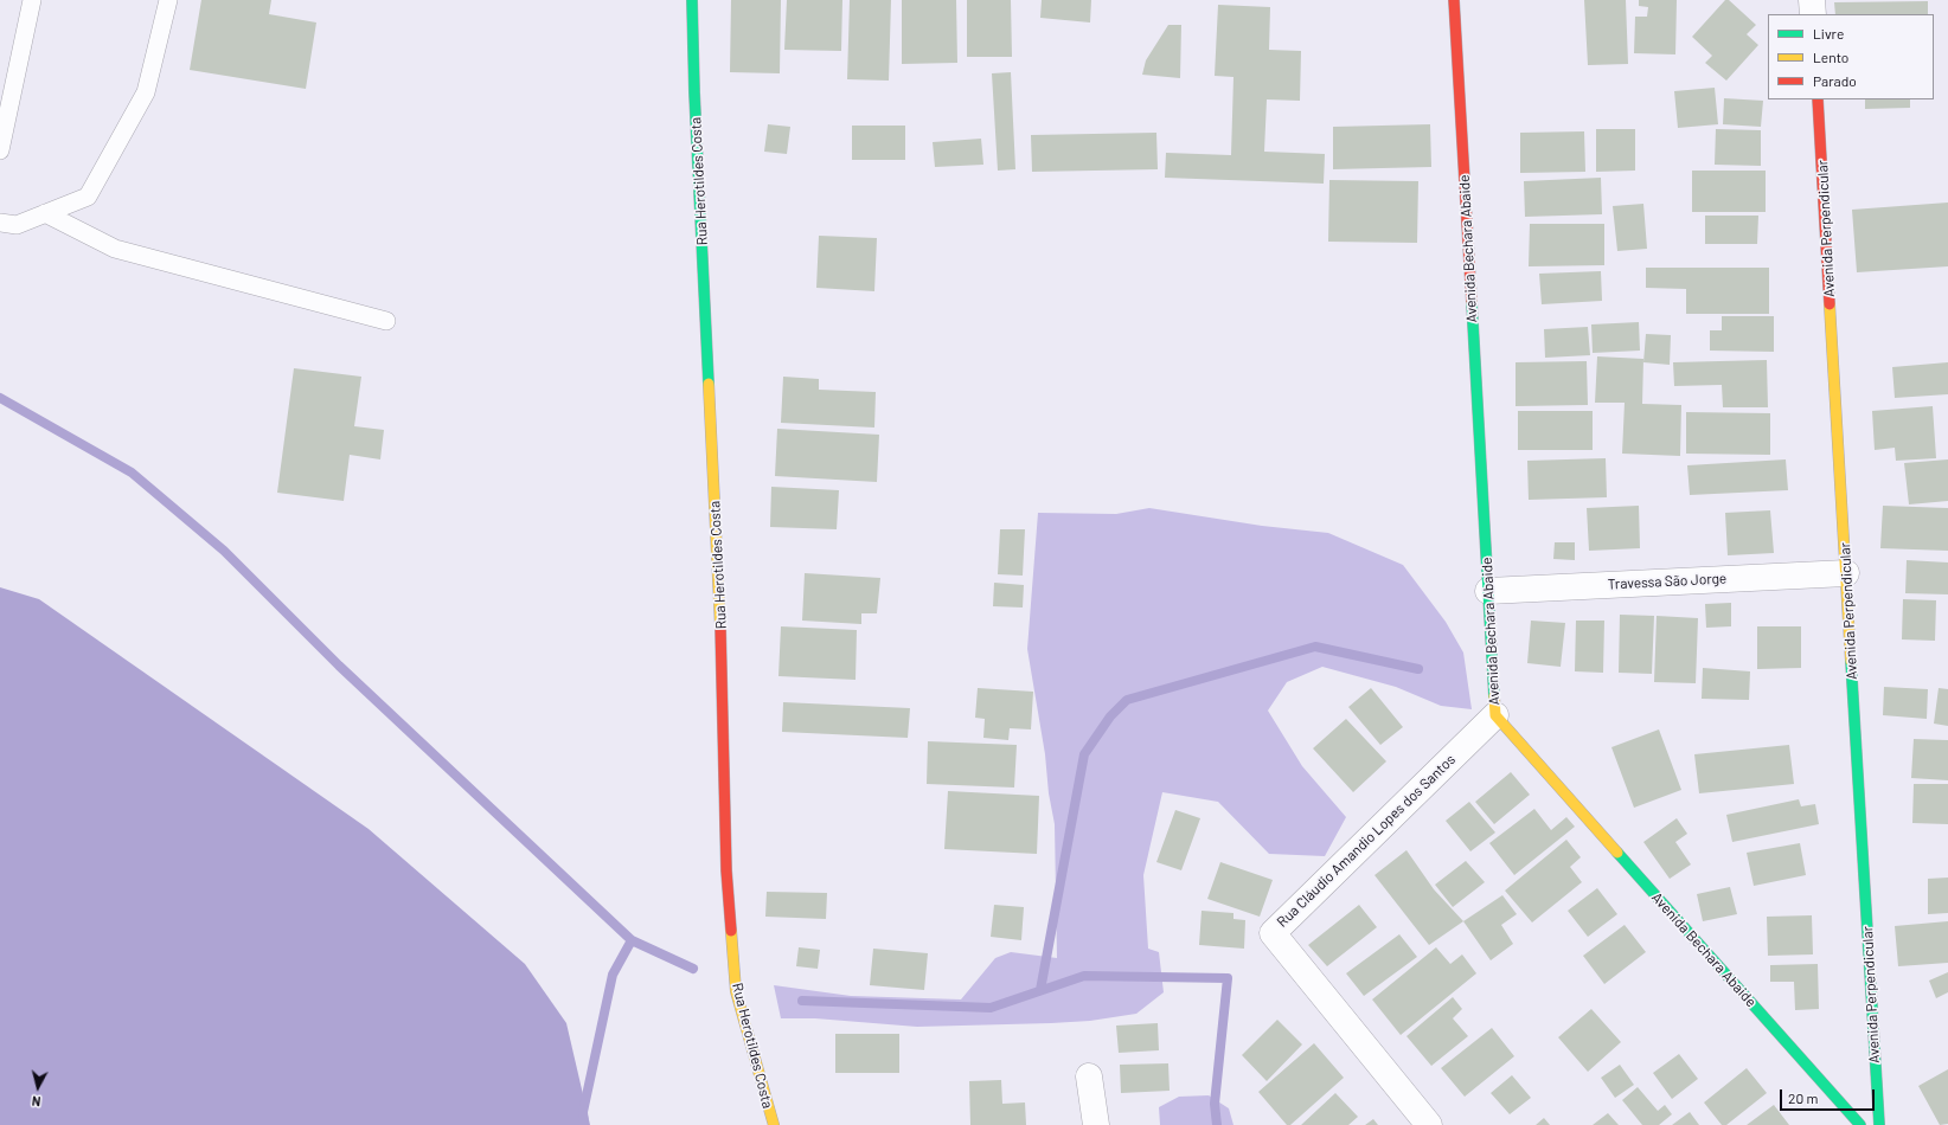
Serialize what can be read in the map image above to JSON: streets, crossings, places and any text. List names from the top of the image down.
{
  "streets": {
    "street": [
      "Rua Herotildes Costa",
      "Avenida Perpendicular",
      "Avenida Bechara Abaide",
      "Travessa São Jorge",
      "Rua Cláudio Amandio Lopes dos Santos"
    ]
  },
  "crossings": [
    ["Avenida Perpendicular", "Travessa São Jorge"],
    ["Avenida Bechara Abaide", "Travessa São Jorge"],
    ["Avenida Bechara Abaide", "Rua Cláudio Amandio Lopes dos Santos"]
  ],
  "legend": ["Livre", "Lento", "Parado"],
  "scale_bar": "20 m",
  "north": "bottom"
}
